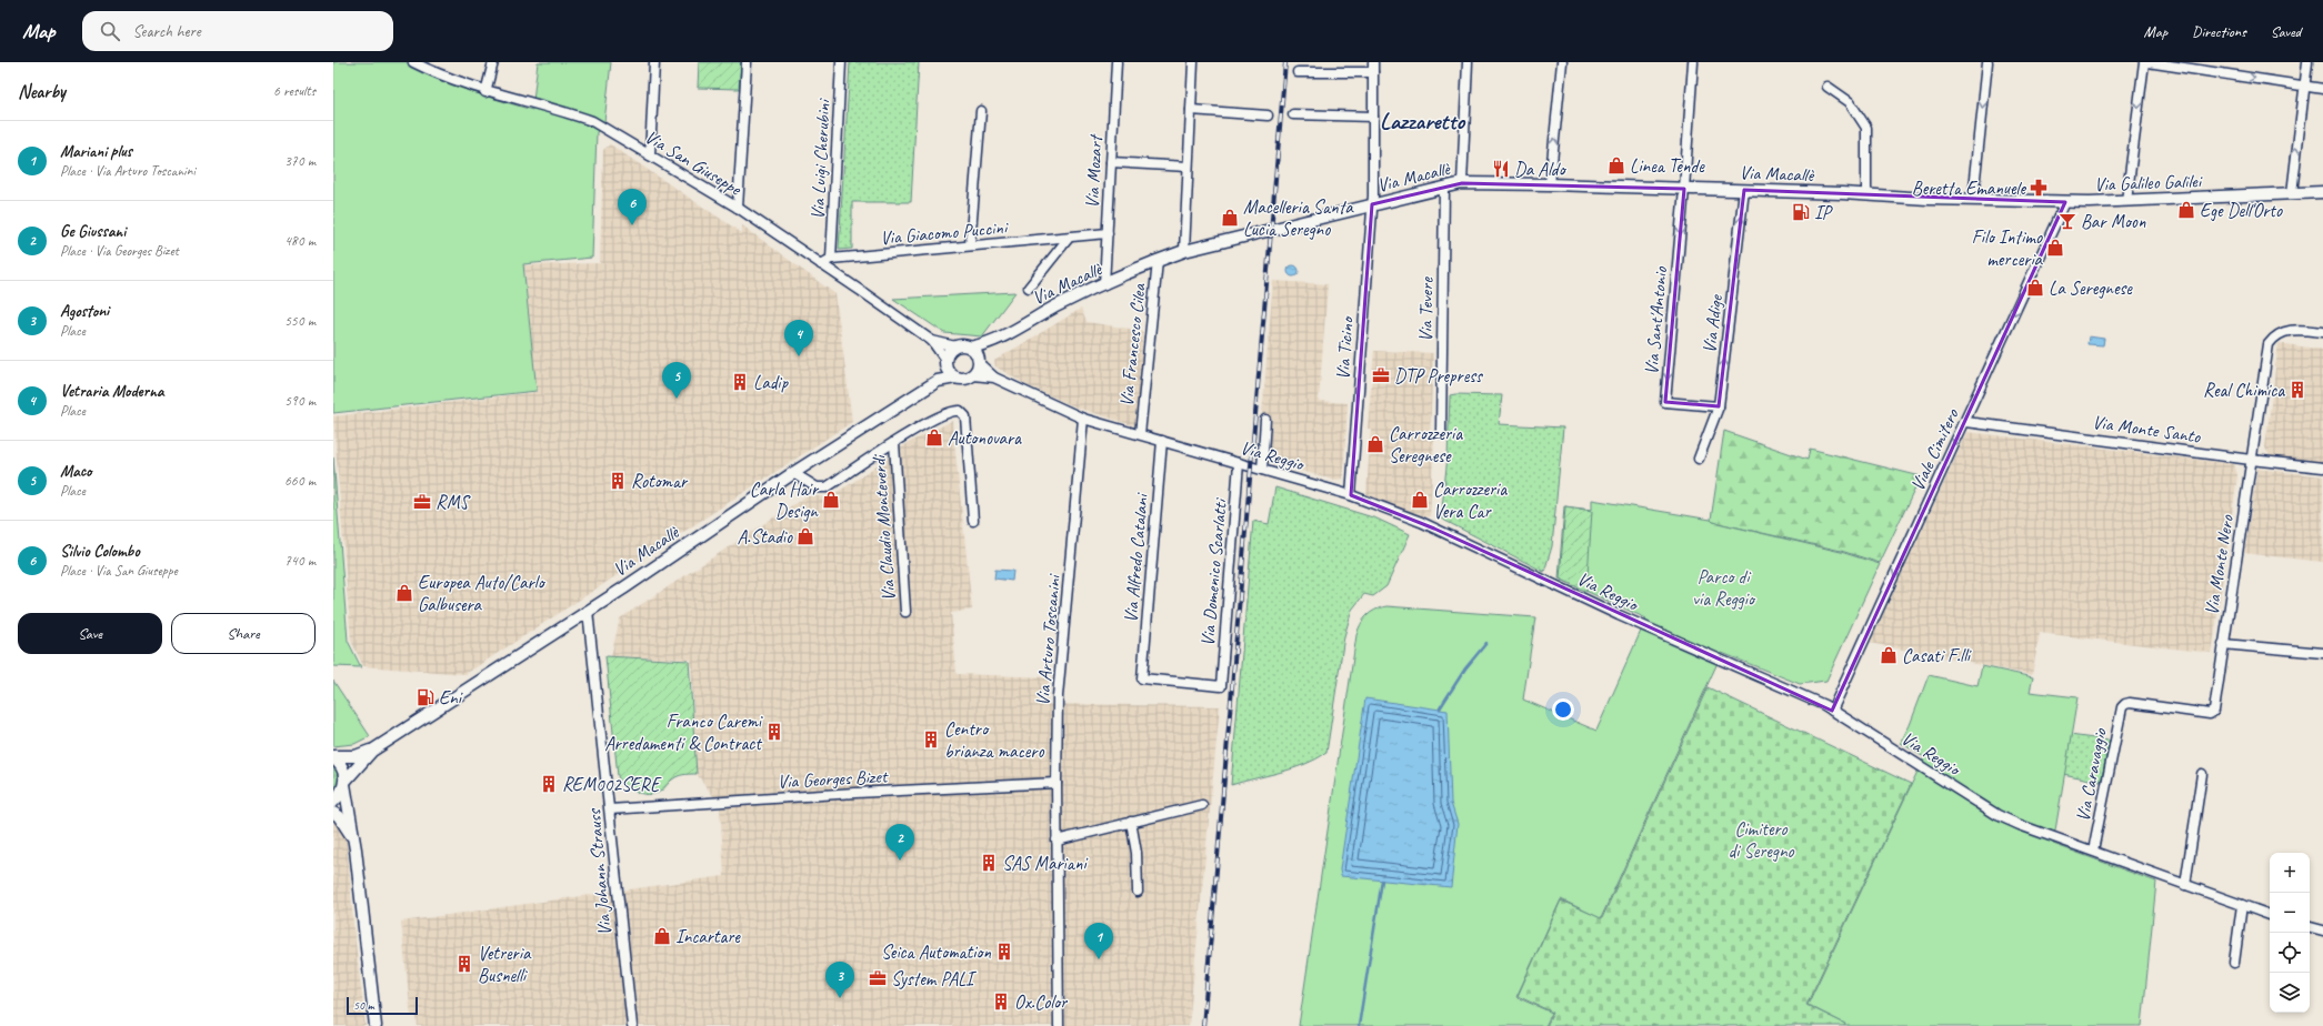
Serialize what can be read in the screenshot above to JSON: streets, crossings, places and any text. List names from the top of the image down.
{
  "streets": {
    "street": [
      "Via Luigi Cherubini",
      "Via San Giuseppe",
      "Via Mozart",
      "Via Macallè",
      "Via Galileo Galilei",
      "Via Giacomo Puccini",
      "Via Tevere",
      "Via Sant'Antonio",
      "Via Adige",
      "Via Francesco Cilea",
      "Via Ticino",
      "Via Monte Santo",
      "Viale Cimitero",
      "Via Reggio",
      "Via Claudio Monteverdi",
      "Via Alfredo Catalani",
      "Via Monte Nero",
      "Via Domenico Scarlatti",
      "Via Arturo Toscanini",
      "Via Caravaggio",
      "Via Georges Bizet",
      "Via Johann Strauss"
    ]
  },
  "crossings": [
    ["Via Luigi Cherubini", "Via Giacomo Puccini"],
    ["Via San Giuseppe", "Via Macallè"],
    ["Via San Giuseppe", "Via Giacomo Puccini"],
    ["Via San Giuseppe", "Via Reggio"],
    ["Via Mozart", "Via Macallè"],
    ["Via Mozart", "Via Giacomo Puccini"],
    ["Via Macallè", "Via Galileo Galilei"],
    ["Via Macallè", "Via Tevere"],
    ["Via Macallè", "Via Sant'Antonio"],
    ["Via Macallè", "Via Adige"],
    ["Via Macallè", "Via Francesco Cilea"],
    ["Via Macallè", "Via Ticino"],
    ["Via Macallè", "Via Reggio"],
    ["Via Macallè", "Via Johann Strauss"],
    ["Via Galileo Galilei", "Viale Cimitero"],
    ["Via Sant'Antonio", "Via Adige"],
    ["Via Francesco Cilea", "Via Reggio"],
    ["Via Ticino", "Via Reggio"],
    ["Via Monte Santo", "Viale Cimitero"],
    ["Via Monte Santo", "Via Monte Nero"],
    ["Viale Cimitero", "Via Reggio"],
    ["Via Reggio", "Via Alfredo Catalani"],
    ["Via Reggio", "Via Domenico Scarlatti"],
    ["Via Reggio", "Via Arturo Toscanini"],
    ["Via Reggio", "Via Caravaggio"],
    ["Via Alfredo Catalani", "Via Domenico Scarlatti"],
    ["Via Monte Nero", "Via Caravaggio"],
    ["Via Arturo Toscanini", "Via Georges Bizet"],
    ["Via Georges Bizet", "Via Johann Strauss"]
  ],
  "one_way": ["Via Sant'Antonio", "Via Adige", "Viale Cimitero"],
  "districts": ["Lazzaretto"],
  "parks": ["Parco di via Reggio", "Cimitero di Seregno"],
  "places": {
    "shop": [
      "Linea Tende",
      "Ege Dell'Orto",
      "Macelleria Santa Lucia Seregno",
      "Filo Intimo merceria",
      "La Seregnese",
      "Autonovara",
      "Carrozzeria Seregnese",
      "Carla Hair Design",
      "Carrozzeria Vera Car",
      "A.Stadio",
      "Europea Auto/Carlo Galbusera",
      "Casati F.lli",
      "Incartare"
    ],
    "restaurant": ["Da Aldo"],
    "pharmacy": ["Beretta Emanuele"],
    "fuel station": ["IP", "Eni"],
    "bar": ["Bar Moon"],
    "office": ["DTP Prepress", "RMS", "System PALI"],
    "building": [
      "Ladip",
      "Real Chimica",
      "Rotomar",
      "Franco Caremi Arredamenti & Contract",
      "Centro brianza macero",
      "REM002SERE",
      "SAS Mariani",
      "Seica Automation",
      "Vetreria Busnelli",
      "Ox.Color"
    ]
  },
  "scale_bar": "50 m",
  "page": {
    "header": "Map",
    "search": "Search here",
    "nav": ["Map", "Directions", "Saved"],
    "heading": ["Nearby", "6 results"],
    "list": [
      {
        "mark": "1",
        "name": "Mariani plus",
        "note": "Place · Via Arturo Toscanini",
        "value": "370 m"
      },
      {
        "mark": "2",
        "name": "Ge Giussani",
        "note": "Place · Via Georges Bizet",
        "value": "480 m"
      },
      {
        "mark": "3",
        "name": "Agostoni",
        "note": "Place",
        "value": "550 m"
      },
      {
        "mark": "4",
        "name": "Vetraria Moderna",
        "note": "Place",
        "value": "590 m"
      },
      {
        "mark": "5",
        "name": "Maco",
        "note": "Place",
        "value": "660 m"
      },
      {
        "mark": "6",
        "name": "Silvio Colombo",
        "note": "Place · Via San Giuseppe",
        "value": "740 m"
      }
    ],
    "pins": [
      "6",
      "4",
      "5",
      "2",
      "1",
      "3"
    ],
    "buttons": ["Save", "Share"],
    "map_buttons": ["+", "−"],
    "scale": "50 m"
  }
}
